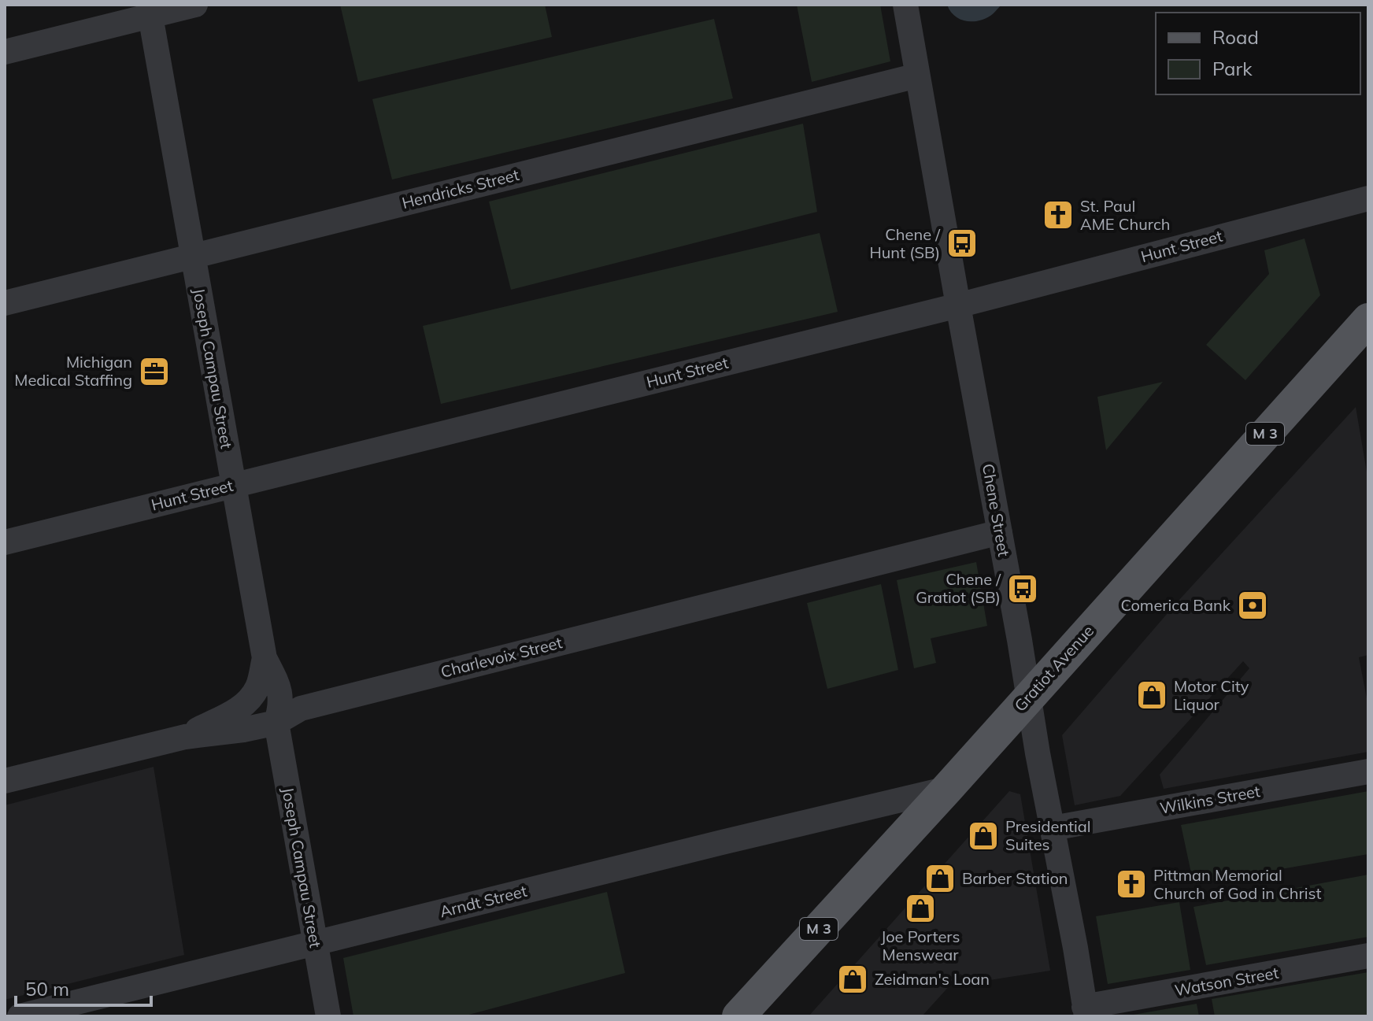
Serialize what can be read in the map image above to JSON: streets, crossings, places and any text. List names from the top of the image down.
{
  "streets": {
    "main road": ["M 3", "Gratiot Avenue"],
    "street": [
      "Hendricks Street",
      "Hunt Street",
      "Joseph Campau Street",
      "Chene Street",
      "Charlevoix Street",
      "Wilkins Street",
      "Arndt Street",
      "Watson Street"
    ]
  },
  "crossings": [
    ["Hendricks Street", "Joseph Campau Street"],
    ["Hendricks Street", "Chene Street"],
    ["Hunt Street", "Joseph Campau Street"],
    ["Hunt Street", "Chene Street"],
    ["Joseph Campau Street", "Charlevoix Street"],
    ["Joseph Campau Street", "Arndt Street"],
    ["Chene Street", "Charlevoix Street"],
    ["Chene Street", "Gratiot Avenue"],
    ["Chene Street", "Wilkins Street"],
    ["Chene Street", "Watson Street"],
    ["Gratiot Avenue", "Arndt Street"]
  ],
  "places": {
    "church": ["St. Paul AME Church", "Pittman Memorial Church of God in Christ"],
    "bus stop": ["Chene / Hunt (SB)", "Chene / Gratiot (SB)"],
    "office": ["Michigan Medical Staffing"],
    "bank": ["Comerica Bank"],
    "shop": [
      "Motor City Liquor",
      "Presidential Suites",
      "Barber Station",
      "Joe Porters Menswear",
      "Zeidman's Loan"
    ]
  },
  "legend": ["Road", "Park"],
  "scale_bar": "50 m"
}
